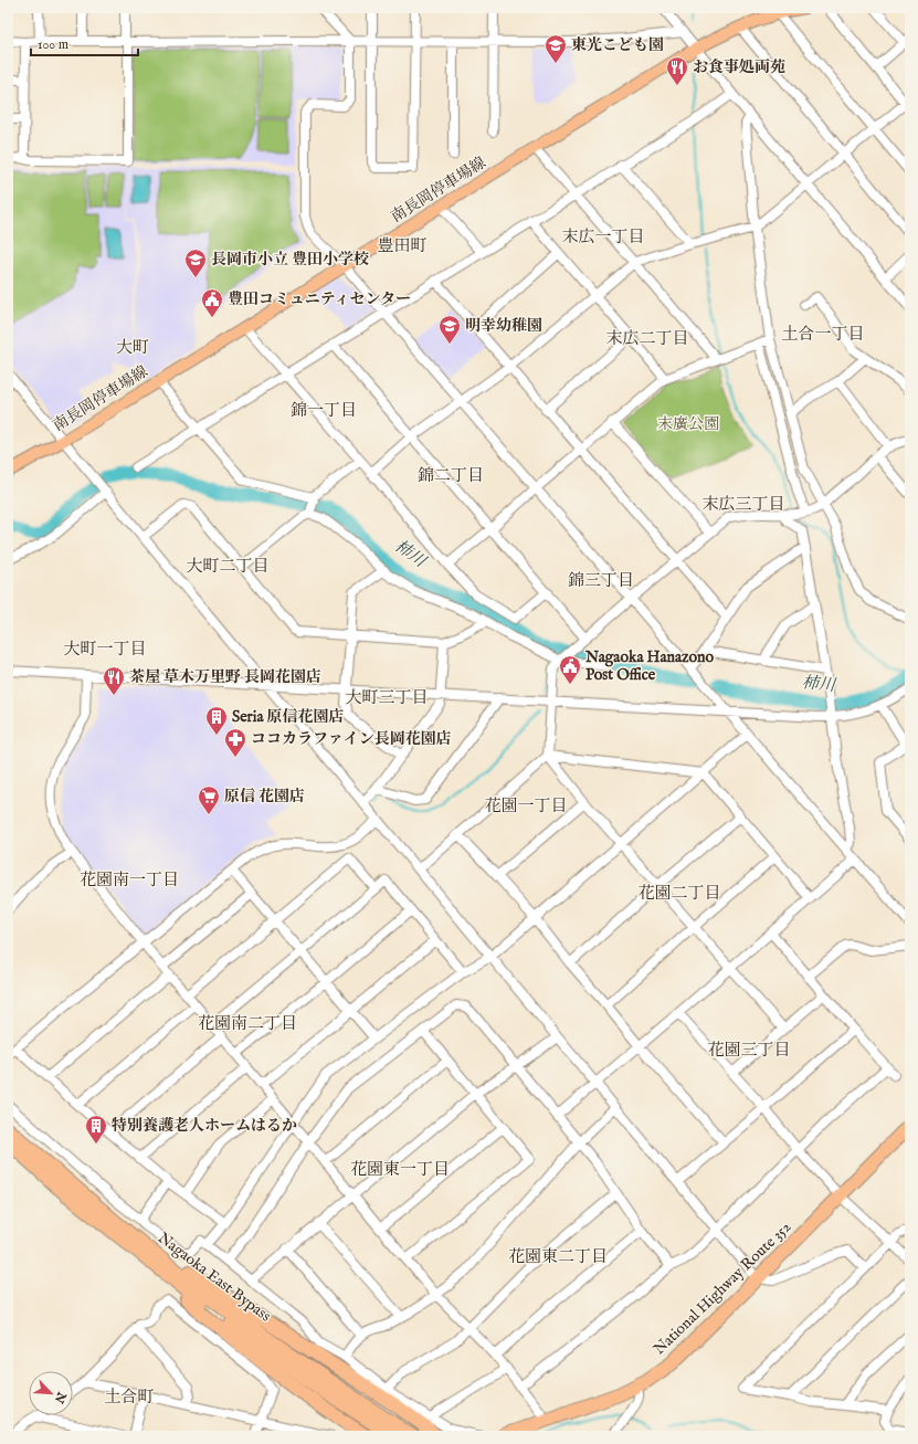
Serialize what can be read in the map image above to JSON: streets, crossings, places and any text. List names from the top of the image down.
{
  "streets": {
    "highway": ["Nagaoka East Bypass", "National Highway Route 352"],
    "main road": ["南長岡停車場線"]
  },
  "districts": [
    "末広一丁目",
    "豊田町",
    "土合一丁目",
    "末広二丁目",
    "大町",
    "錦一丁目",
    "錦二丁目",
    "末広三丁目",
    "大町二丁目",
    "錦三丁目",
    "大町一丁目",
    "大町三丁目",
    "花園一丁目",
    "花園南一丁目",
    "花園二丁目",
    "花園南二丁目",
    "花園三丁目",
    "花園東一丁目",
    "花園東二丁目",
    "土合町"
  ],
  "water": ["柿川"],
  "parks": ["末廣公園"],
  "places": {
    "school or university": ["東光こども園", "長岡市小立 豊田小学校", "明幸幼稚園"],
    "restaurant": ["お食事処両苑", "茶屋 草木万里野 長岡花園店"],
    "public building": ["豊田コミュニティセンター", "Nagaoka Hanazono Post Office"],
    "building": ["Seria 原信花園店", "特別養護老人ホームはるか"],
    "pharmacy": ["ココカラファイン長岡花園店"],
    "supermarket": ["原信 花園店"]
  },
  "scale_bar": "100 m",
  "north": "bottom right"
}
